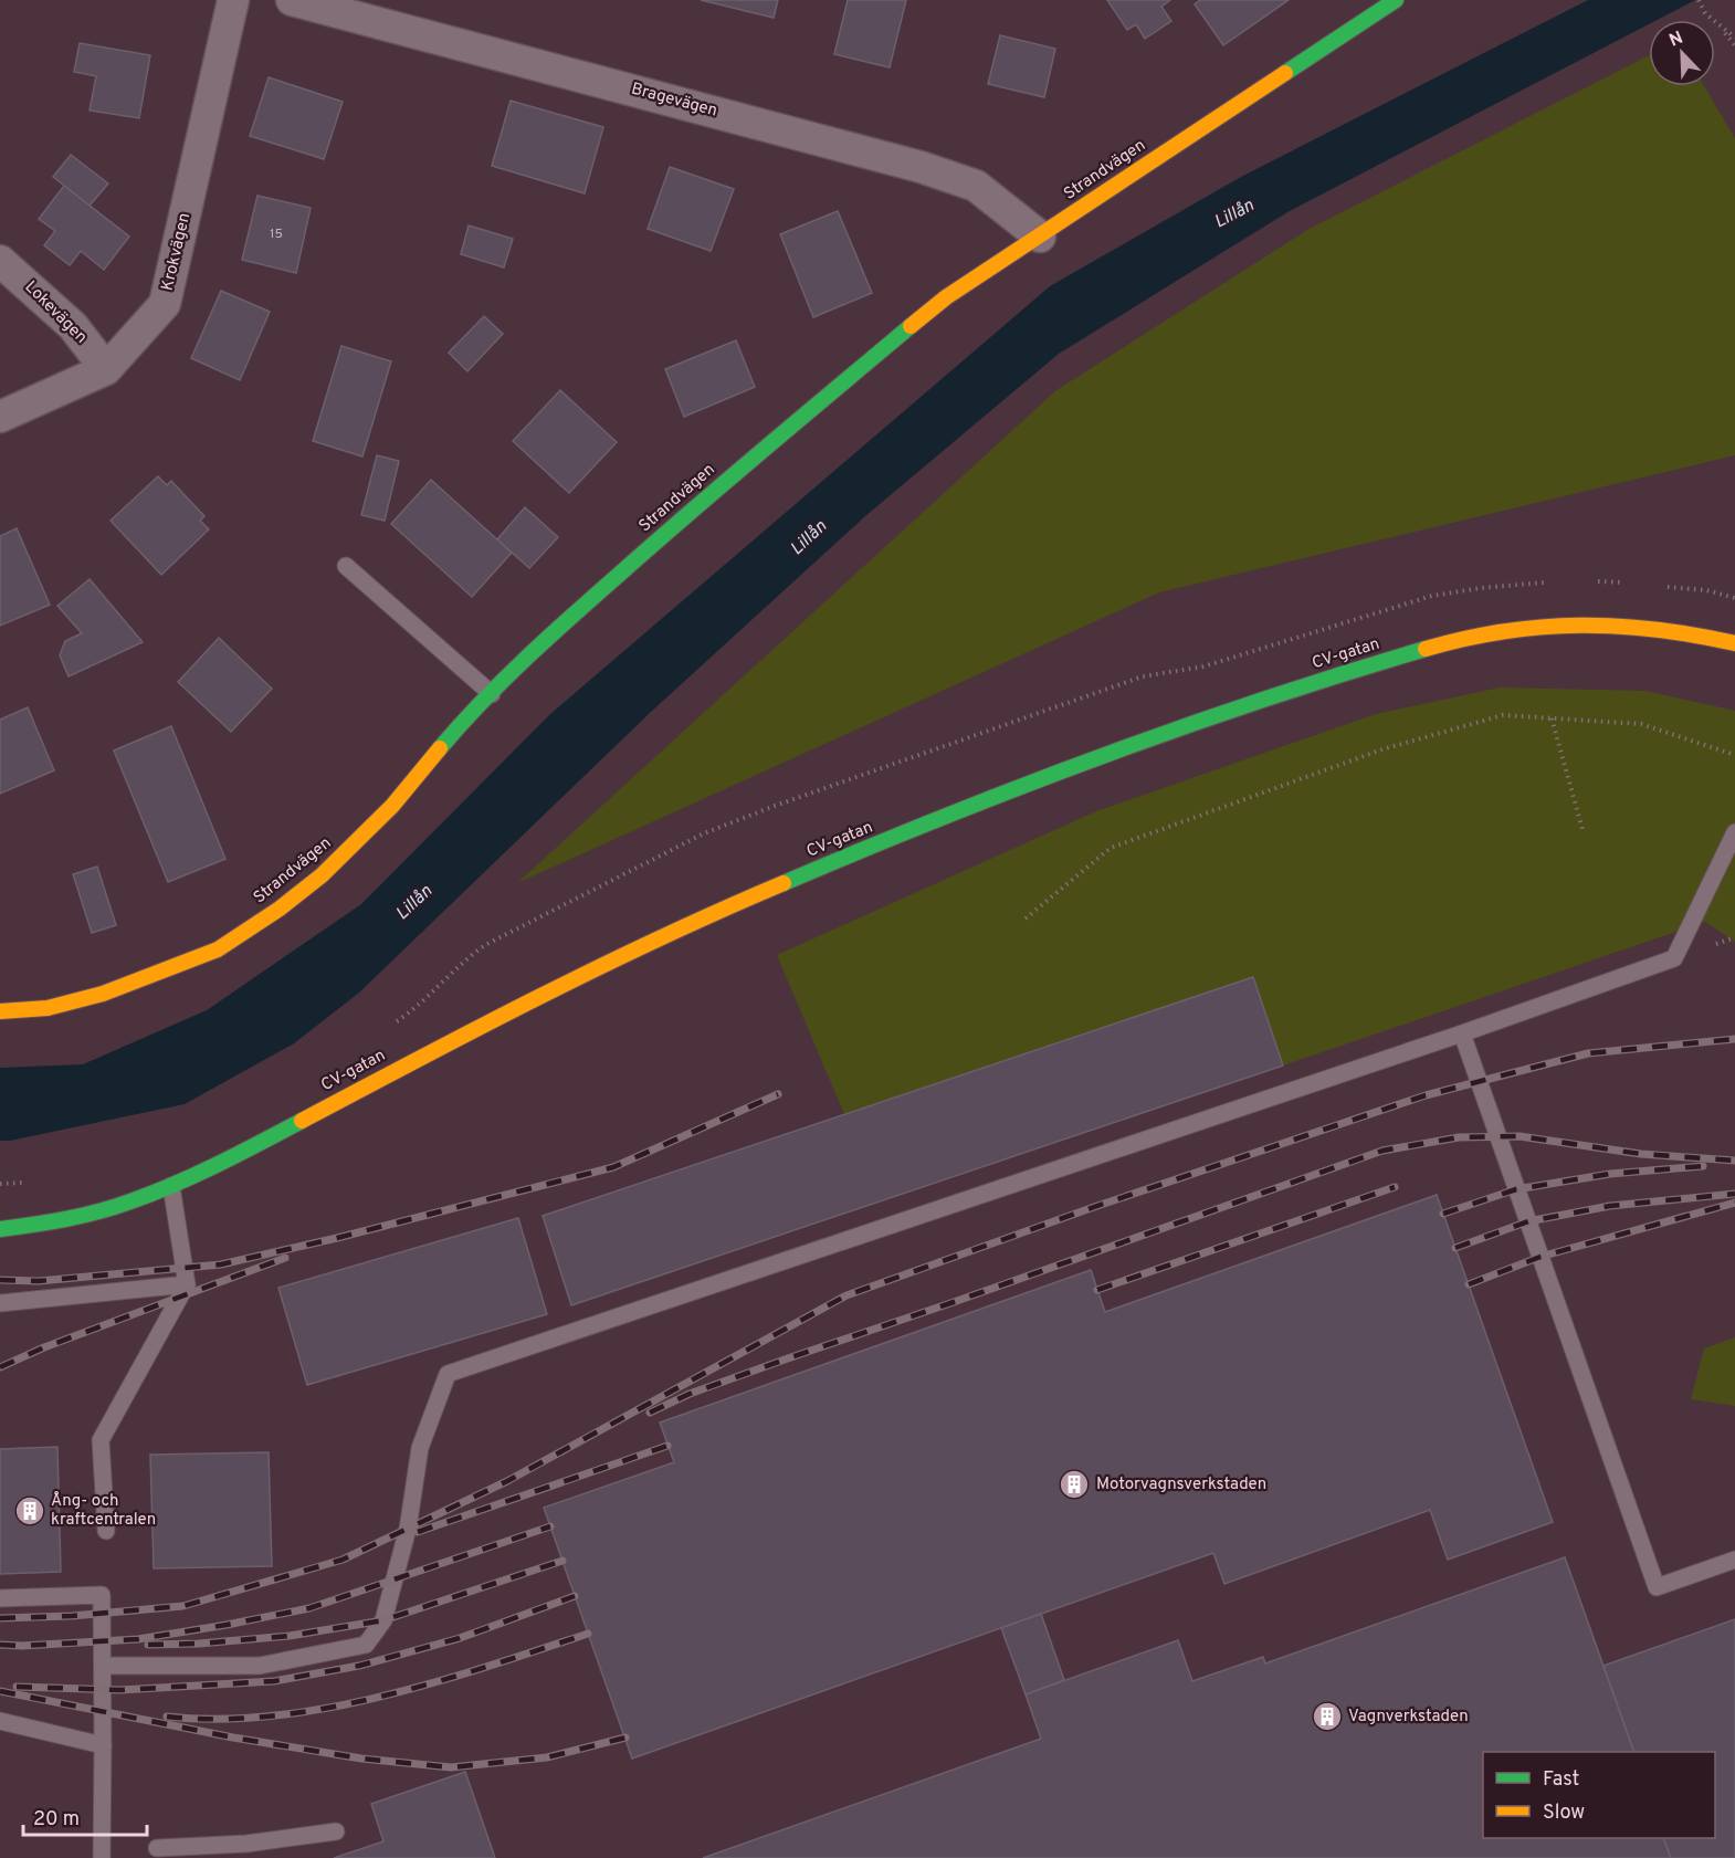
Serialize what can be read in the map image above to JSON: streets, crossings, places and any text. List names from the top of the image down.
{
  "streets": {
    "street": [
      "Bragevägen",
      "Strandvägen",
      "Krokvägen",
      "Lokevägen",
      "CV-gatan"
    ]
  },
  "crossings": [
    ["Bragevägen", "Strandvägen"],
    ["Krokvägen", "Lokevägen"]
  ],
  "water": ["Lillån"],
  "places": {
    "building": ["Motorvagnsverkstaden", "Ång- och kraftcentralen", "Vagnverkstaden"]
  },
  "house_numbers": ["15"],
  "legend": ["Fast", "Slow"],
  "scale_bar": "20 m",
  "north": "top left"
}
